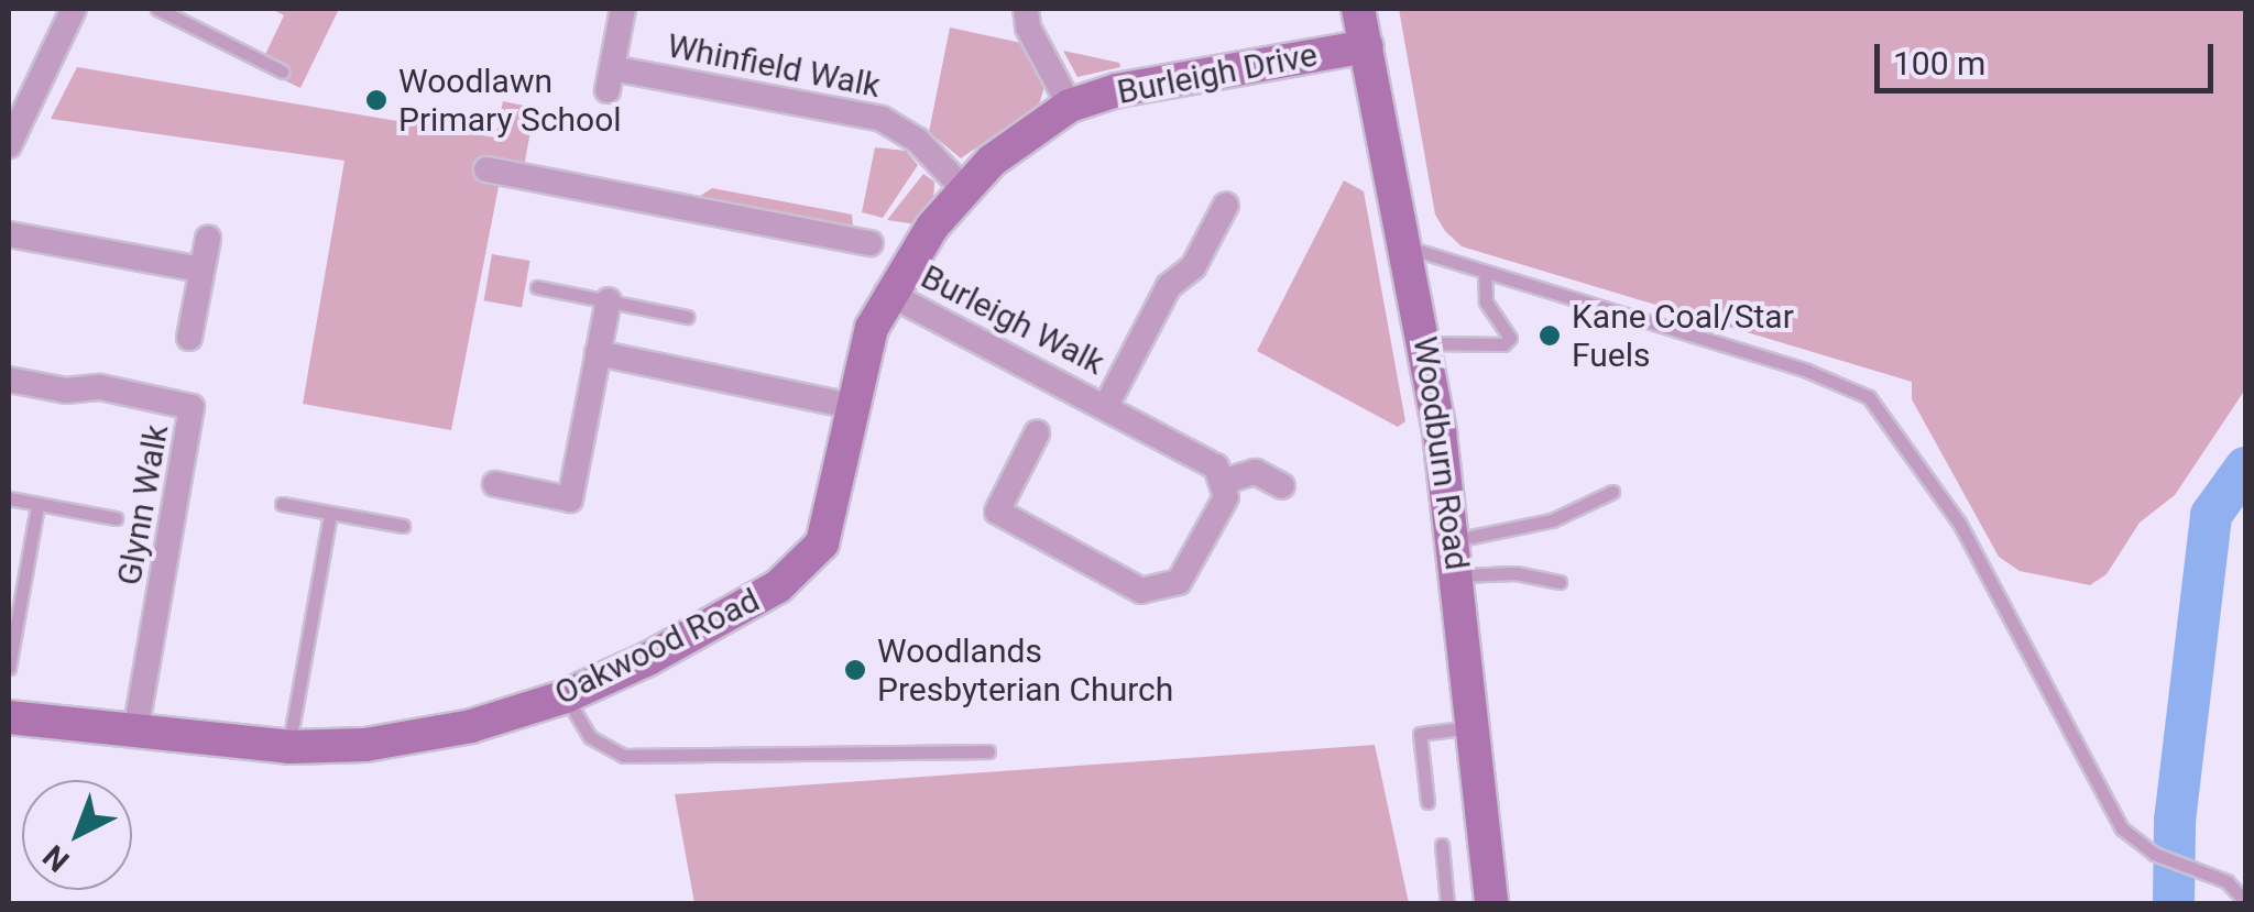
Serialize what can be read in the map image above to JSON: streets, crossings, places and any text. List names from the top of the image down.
{
  "streets": {
    "street": [
      "Whinfield Walk",
      "Burleigh Drive",
      "Burleigh Walk",
      "Woodburn Road",
      "Glynn Walk",
      "Oakwood Road"
    ]
  },
  "crossings": [
    ["Whinfield Walk", "Burleigh Drive"],
    ["Burleigh Drive", "Burleigh Walk"],
    ["Burleigh Drive", "Woodburn Road"],
    ["Burleigh Drive", "Oakwood Road"],
    ["Glynn Walk", "Oakwood Road"]
  ],
  "places": ["Woodlawn Primary School", "Kane Coal/Star Fuels", "Woodlands Presbyterian Church"],
  "scale_bar": "100 m",
  "north": "bottom left"
}
